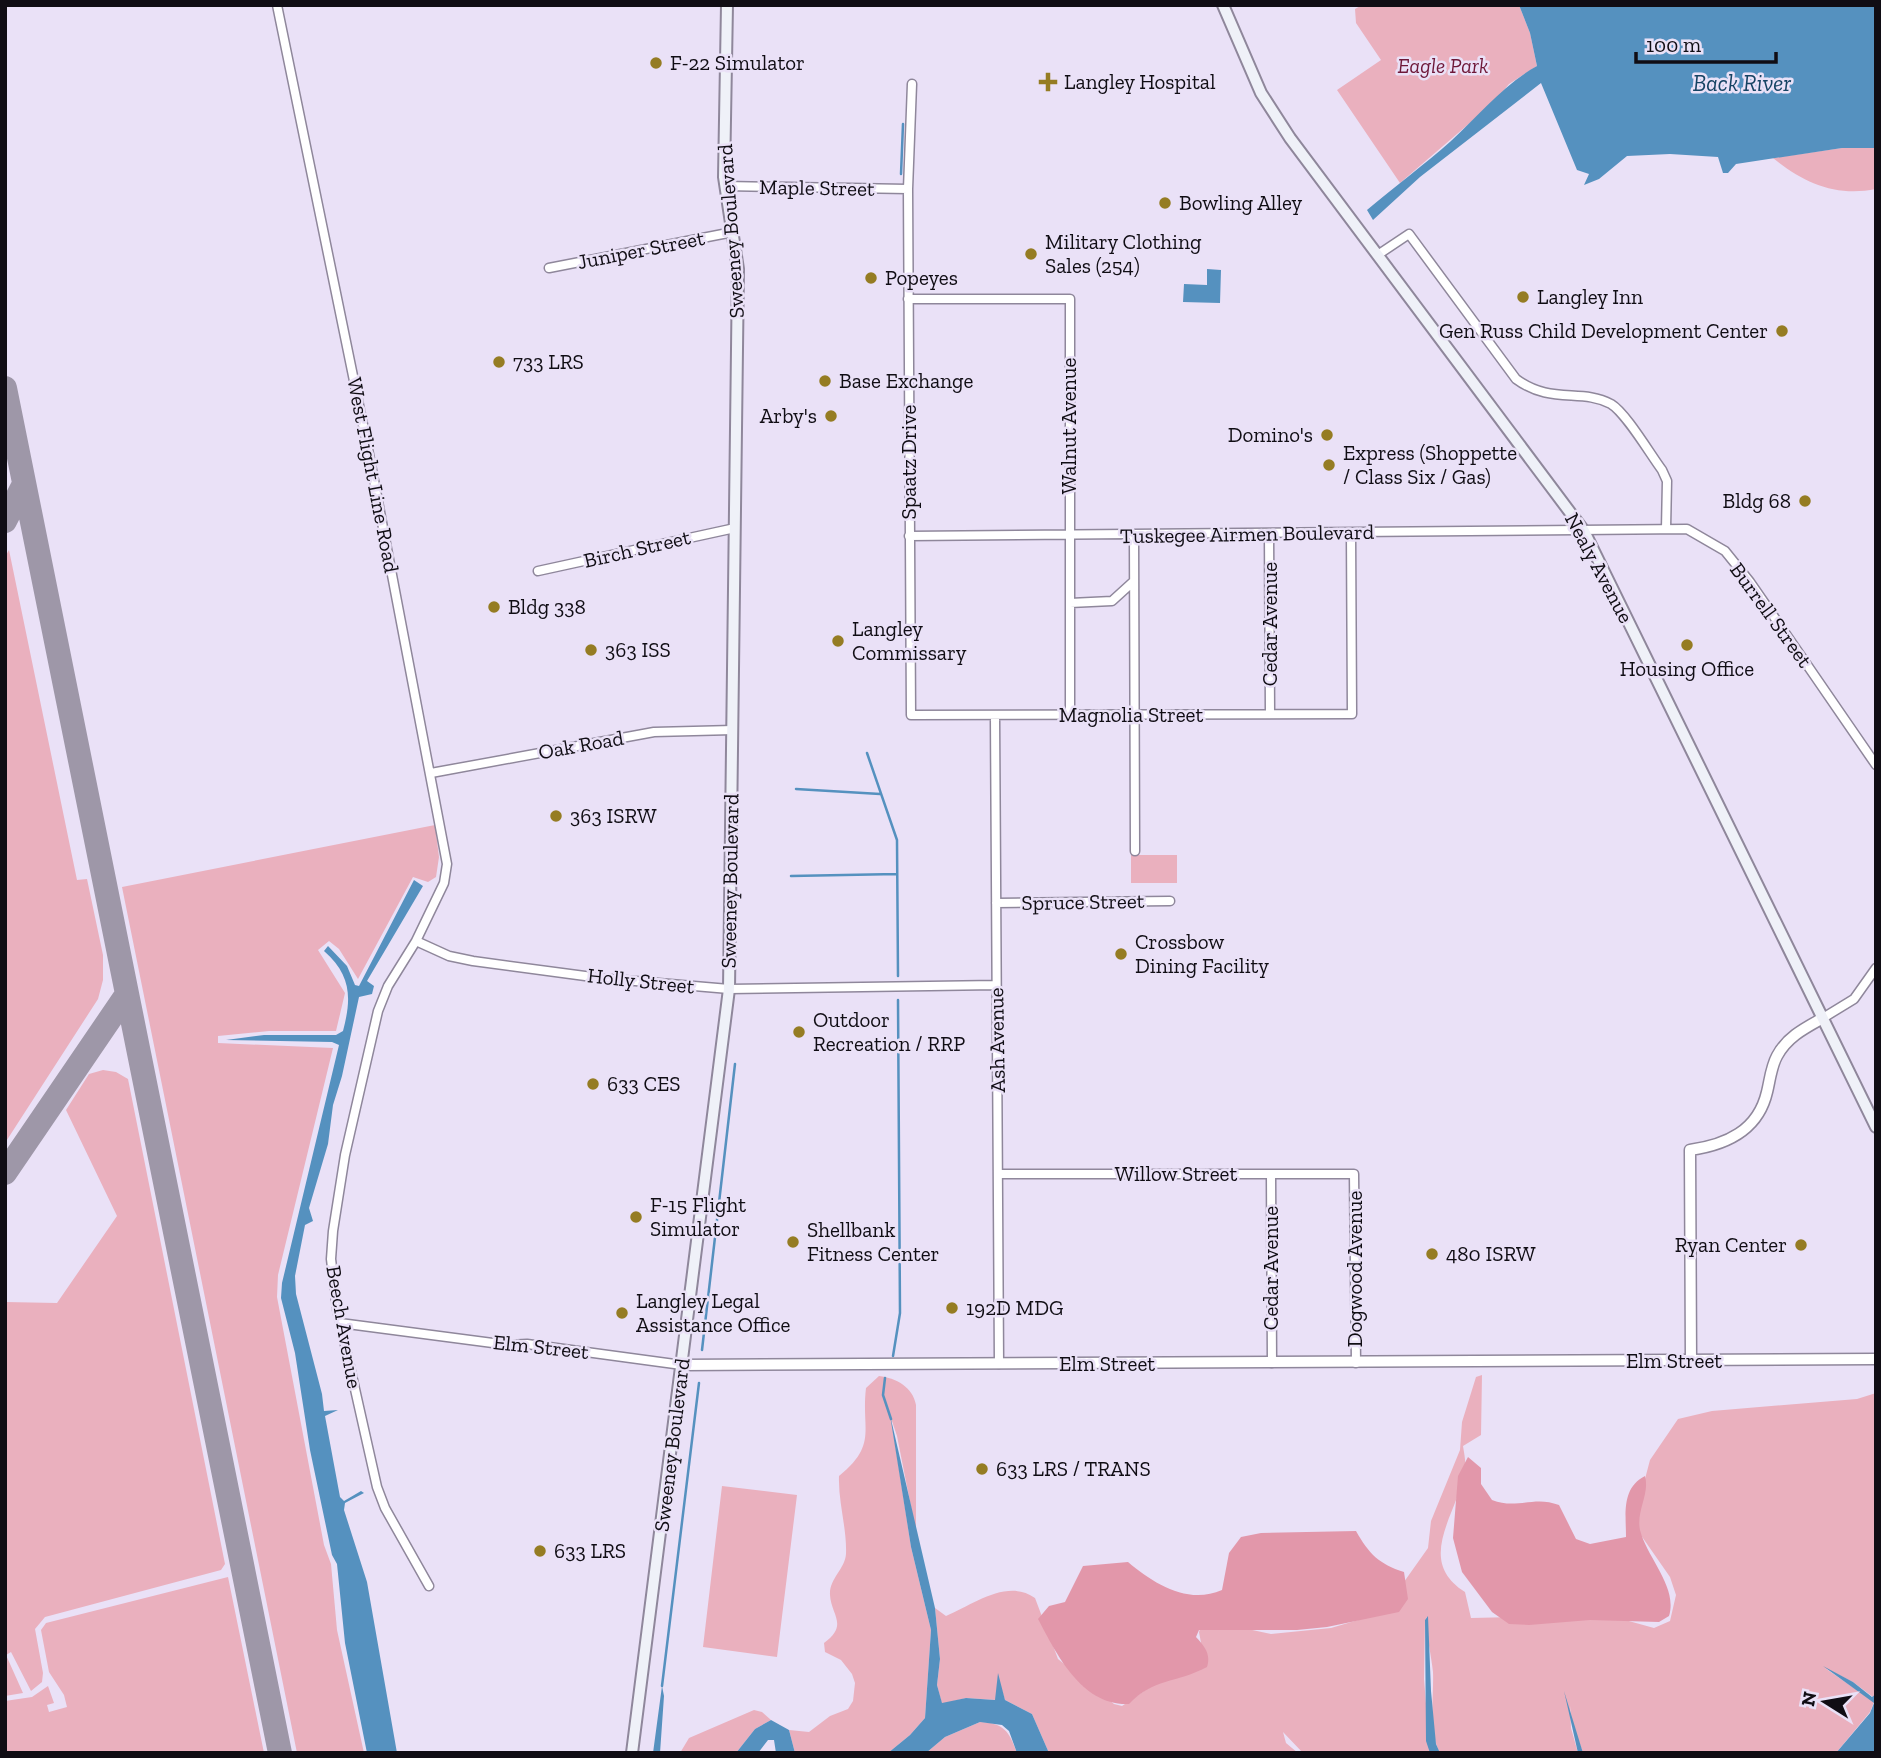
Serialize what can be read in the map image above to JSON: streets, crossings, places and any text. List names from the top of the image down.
{
  "streets": {
    "main road": ["Sweeney Boulevard", "Nealy Avenue"],
    "street": [
      "Maple Street",
      "Juniper Street",
      "Walnut Avenue",
      "Spaatz Drive",
      "West Flight Line Road",
      "Tuskegee Airmen Boulevard",
      "Birch Street",
      "Burrell Street",
      "Cedar Avenue",
      "Magnolia Street",
      "Oak Road",
      "Spruce Street",
      "Holly Street",
      "Ash Avenue",
      "Willow Street",
      "Dogwood Avenue",
      "Beech Avenue",
      "Elm Street"
    ]
  },
  "crossings": [
    ["Maple Street", "Sweeney Boulevard"],
    ["Maple Street", "Spaatz Drive"],
    ["Sweeney Boulevard", "Juniper Street"],
    ["Sweeney Boulevard", "Birch Street"],
    ["Sweeney Boulevard", "Oak Road"],
    ["Sweeney Boulevard", "Holly Street"],
    ["Sweeney Boulevard", "Elm Street"],
    ["Walnut Avenue", "Spaatz Drive"],
    ["Walnut Avenue", "Tuskegee Airmen Boulevard"],
    ["Walnut Avenue", "Magnolia Street"],
    ["Spaatz Drive", "Tuskegee Airmen Boulevard"],
    ["Spaatz Drive", "Magnolia Street"],
    ["West Flight Line Road", "Oak Road"],
    ["West Flight Line Road", "Holly Street"],
    ["West Flight Line Road", "Beech Avenue"],
    ["Tuskegee Airmen Boulevard", "Nealy Avenue"],
    ["Tuskegee Airmen Boulevard", "Burrell Street"],
    ["Tuskegee Airmen Boulevard", "Cedar Avenue"],
    ["Tuskegee Airmen Boulevard", "Magnolia Street"],
    ["Nealy Avenue", "Burrell Street"],
    ["Cedar Avenue", "Magnolia Street"],
    ["Cedar Avenue", "Willow Street"],
    ["Cedar Avenue", "Elm Street"],
    ["Magnolia Street", "Ash Avenue"],
    ["Spruce Street", "Ash Avenue"],
    ["Holly Street", "Ash Avenue"],
    ["Holly Street", "Beech Avenue"],
    ["Ash Avenue", "Willow Street"],
    ["Ash Avenue", "Elm Street"],
    ["Willow Street", "Dogwood Avenue"],
    ["Dogwood Avenue", "Elm Street"],
    ["Beech Avenue", "Elm Street"]
  ],
  "water": ["Back River"],
  "parks": ["Eagle Park"],
  "places": {
    "other": [
      "F-22 Simulator",
      "Bowling Alley",
      "Military Clothing Sales (254)",
      "Popeyes",
      "Langley Inn",
      "Gen Russ Child Development Center",
      "733 LRS",
      "Base Exchange",
      "Arby's",
      "Domino's",
      "Express (Shoppette / Class Six / Gas)",
      "Bldg 68",
      "Bldg 338",
      "Langley Commissary",
      "Housing Office",
      "363 ISS",
      "363 ISRW",
      "Crossbow Dining Facility",
      "Outdoor Recreation / RRP",
      "633 CES",
      "F-15 Flight Simulator",
      "Shellbank Fitness Center",
      "Ryan Center",
      "480 ISRW",
      "192D MDG",
      "Langley Legal Assistance Office",
      "633 LRS / TRANS",
      "633 LRS"
    ],
    "health": ["Langley Hospital"]
  },
  "scale_bar": "100 m",
  "north": "left"
}
